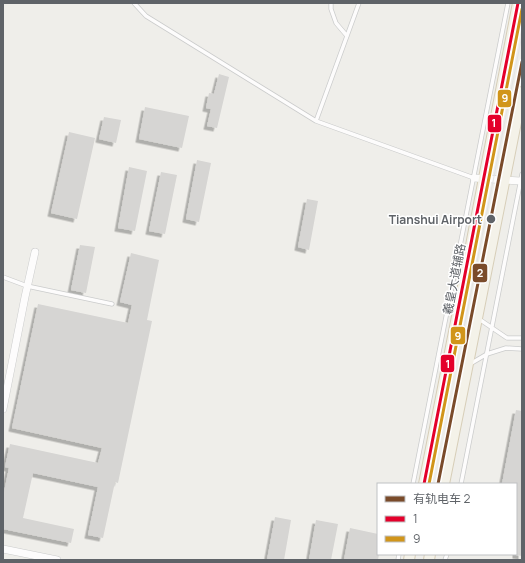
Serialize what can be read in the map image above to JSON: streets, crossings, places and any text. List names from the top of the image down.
{
  "streets": {
    "lane": ["羲皇大道辅路"]
  },
  "places": ["Tianshui Airport"],
  "lines": ["transit line 1", "transit line 9", "tram line 2"],
  "legend": ["有轨电车 2", "1", "9"]
}
